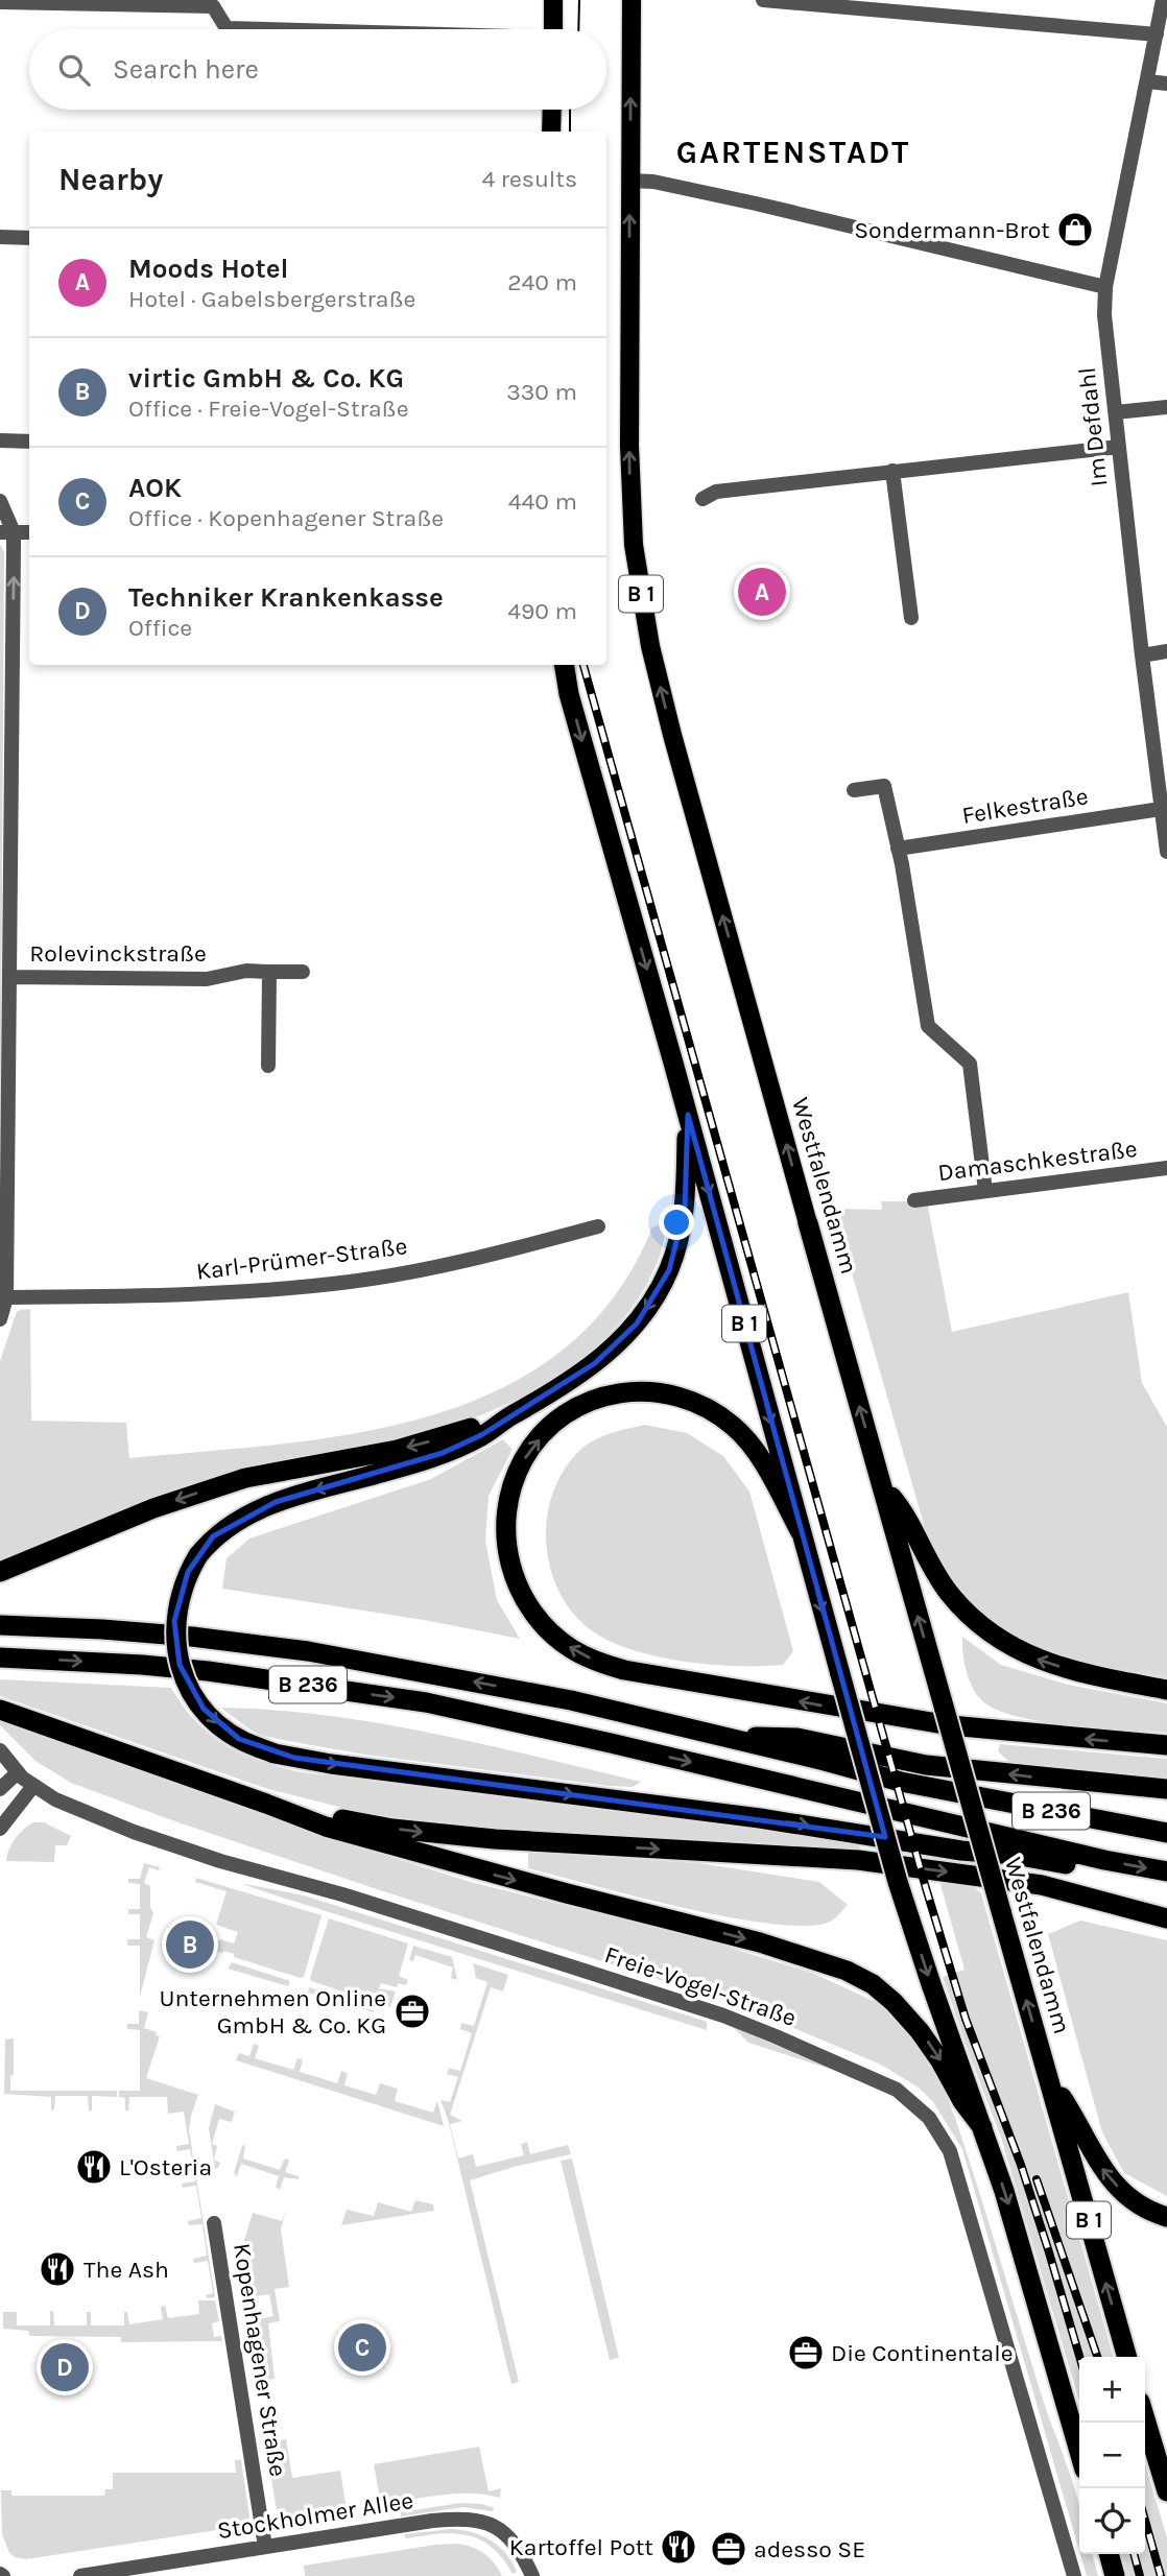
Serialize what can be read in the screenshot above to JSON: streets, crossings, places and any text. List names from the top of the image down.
{
  "streets": {
    "highway": ["B 1", "Westfalendamm", "B 236"],
    "street": [
      "Im Defdahl",
      "Felkestraße",
      "Rolevinckstraße",
      "Damaschkestraße",
      "Karl-Prümer-Straße",
      "Freie-Vogel-Straße",
      "Kopenhagener Straße",
      "Stockholmer Allee"
    ]
  },
  "crossings": [
    ["Im Defdahl", "Felkestraße"],
    ["Kopenhagener Straße", "Stockholmer Allee"]
  ],
  "one_way": ["Westfalendamm"],
  "districts": ["GARTENSTADT"],
  "places": {
    "shop": ["Sondermann-Brot"],
    "office": ["Unternehmen Online GmbH & Co. KG", "Die Continentale", "adesso SE"],
    "restaurant": ["L'Osteria", "The Ash", "Kartoffel Pott"]
  },
  "page": {
    "search": "Search here",
    "heading": ["Nearby", "4 results"],
    "list": [
      {
        "mark": "A",
        "name": "Moods Hotel",
        "note": "Hotel · Gabelsbergerstraße",
        "value": "240 m"
      },
      {
        "mark": "B",
        "name": "virtic GmbH & Co. KG",
        "note": "Office · Freie-Vogel-Straße",
        "value": "330 m"
      },
      {
        "mark": "C",
        "name": "AOK",
        "note": "Office · Kopenhagener Straße",
        "value": "440 m"
      },
      {
        "mark": "D",
        "name": "Techniker Krankenkasse",
        "note": "Office",
        "value": "490 m"
      }
    ],
    "pins": [
      "A",
      "B",
      "C",
      "D"
    ],
    "map_buttons": ["+", "−"]
  }
}
